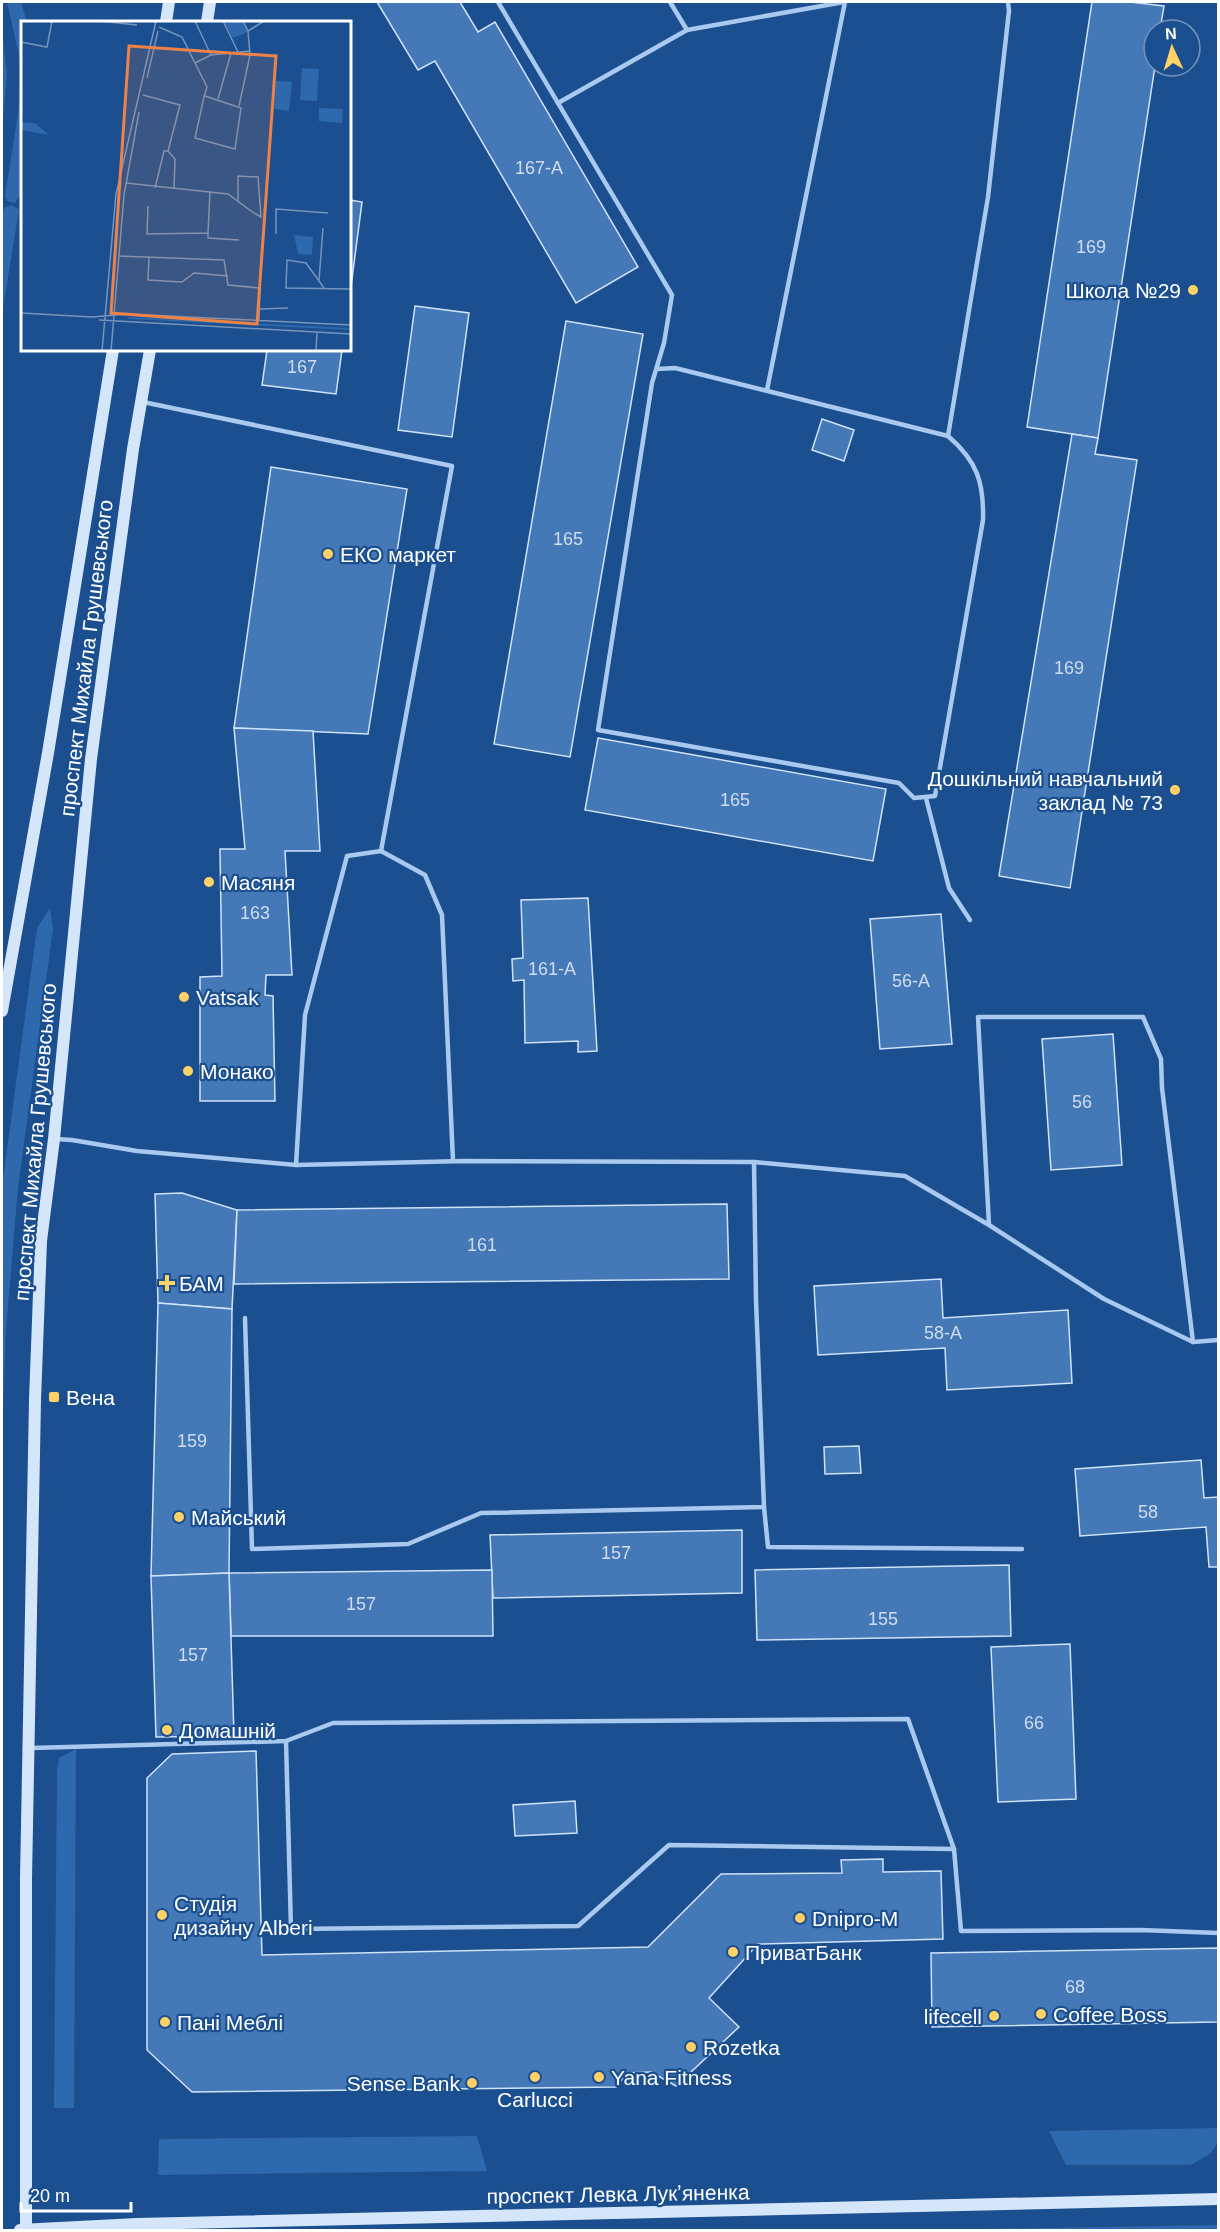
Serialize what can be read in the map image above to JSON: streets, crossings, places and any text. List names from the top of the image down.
{
  "streets": {
    "main road": ["проспект Михайла Грушевського", "проспект Левка Лукʼяненка"]
  },
  "crossings": [
    ["проспект Михайла Грушевського", "проспект Левка Лукʼяненка"]
  ],
  "places": {
    "other": [
      "Школа №29",
      "ЕКО маркет",
      "Дошкільний навчальний заклад № 73",
      "Масяня",
      "Vatsak",
      "Монако",
      "Майський",
      "Домашній",
      "Студія дизайну Alberi",
      "Dnipro-M",
      "ПриватБанк",
      "Coffee Boss",
      "lifecell",
      "Пані Меблі",
      "Rozetka",
      "Carlucci",
      "Yana Fitness",
      "Sense Bank"
    ],
    "health": ["БАМ"],
    "transit": ["Вена"]
  },
  "house_numbers": [
    "167-А",
    "169",
    "167",
    "165",
    "169",
    "165",
    "163",
    "161-А",
    "56-А",
    "56",
    "161",
    "58-А",
    "159",
    "58",
    "157",
    "157",
    "155",
    "157",
    "66",
    "68"
  ],
  "scale_bar": "20 m",
  "north": "top"
}
